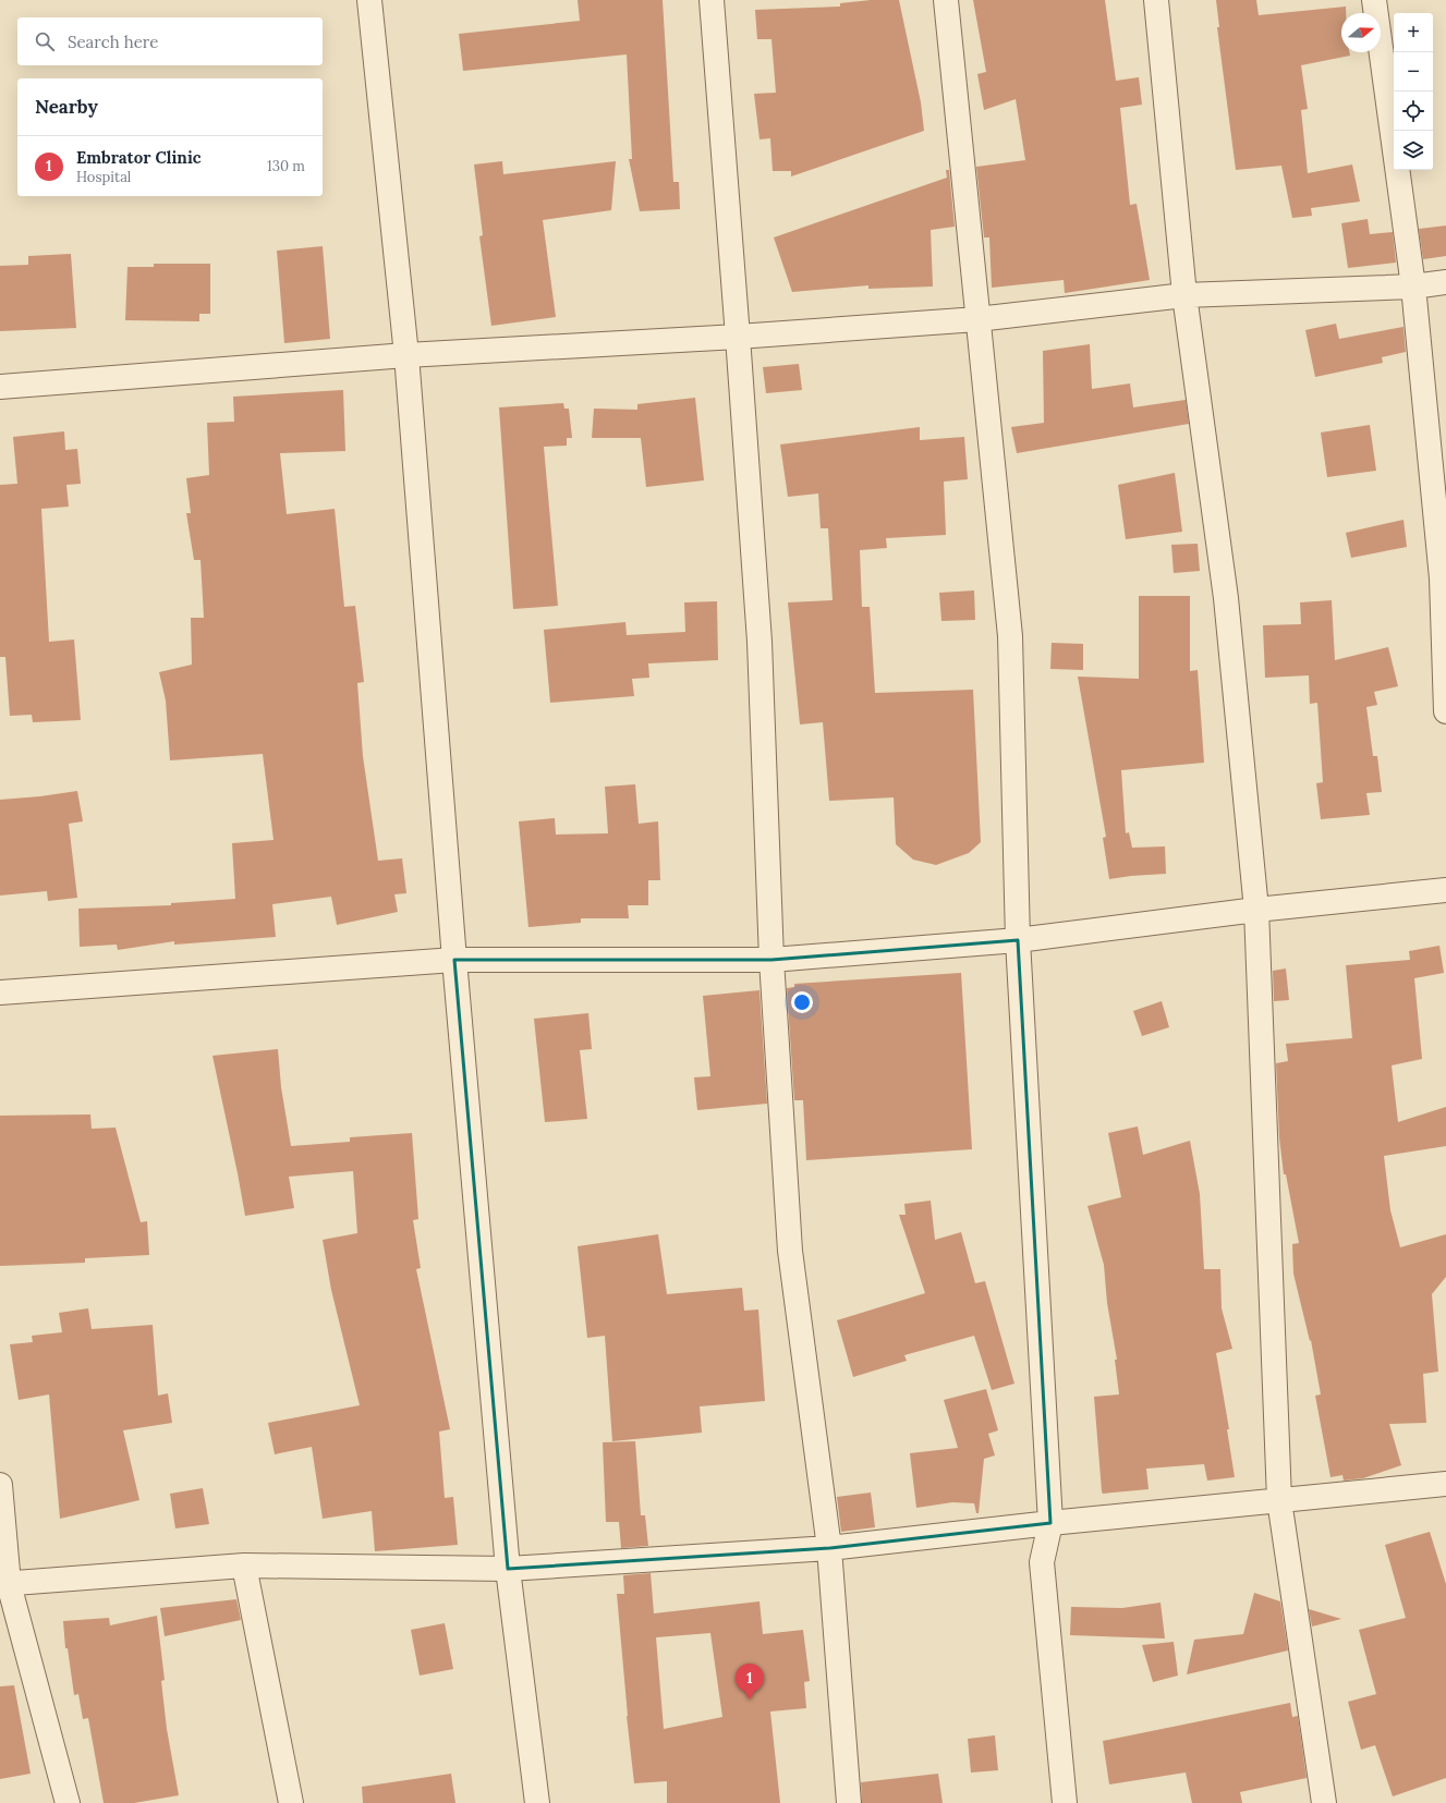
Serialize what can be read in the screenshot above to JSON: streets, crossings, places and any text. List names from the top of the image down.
{
  "north": "right",
  "page": {
    "map_buttons": ["+", "−"],
    "search": "Search here",
    "heading": "Nearby",
    "list": [
      {
        "mark": "1",
        "name": "Embrator Clinic",
        "note": "Hospital",
        "value": "130 m"
      }
    ],
    "pins": "1"
  }
}
